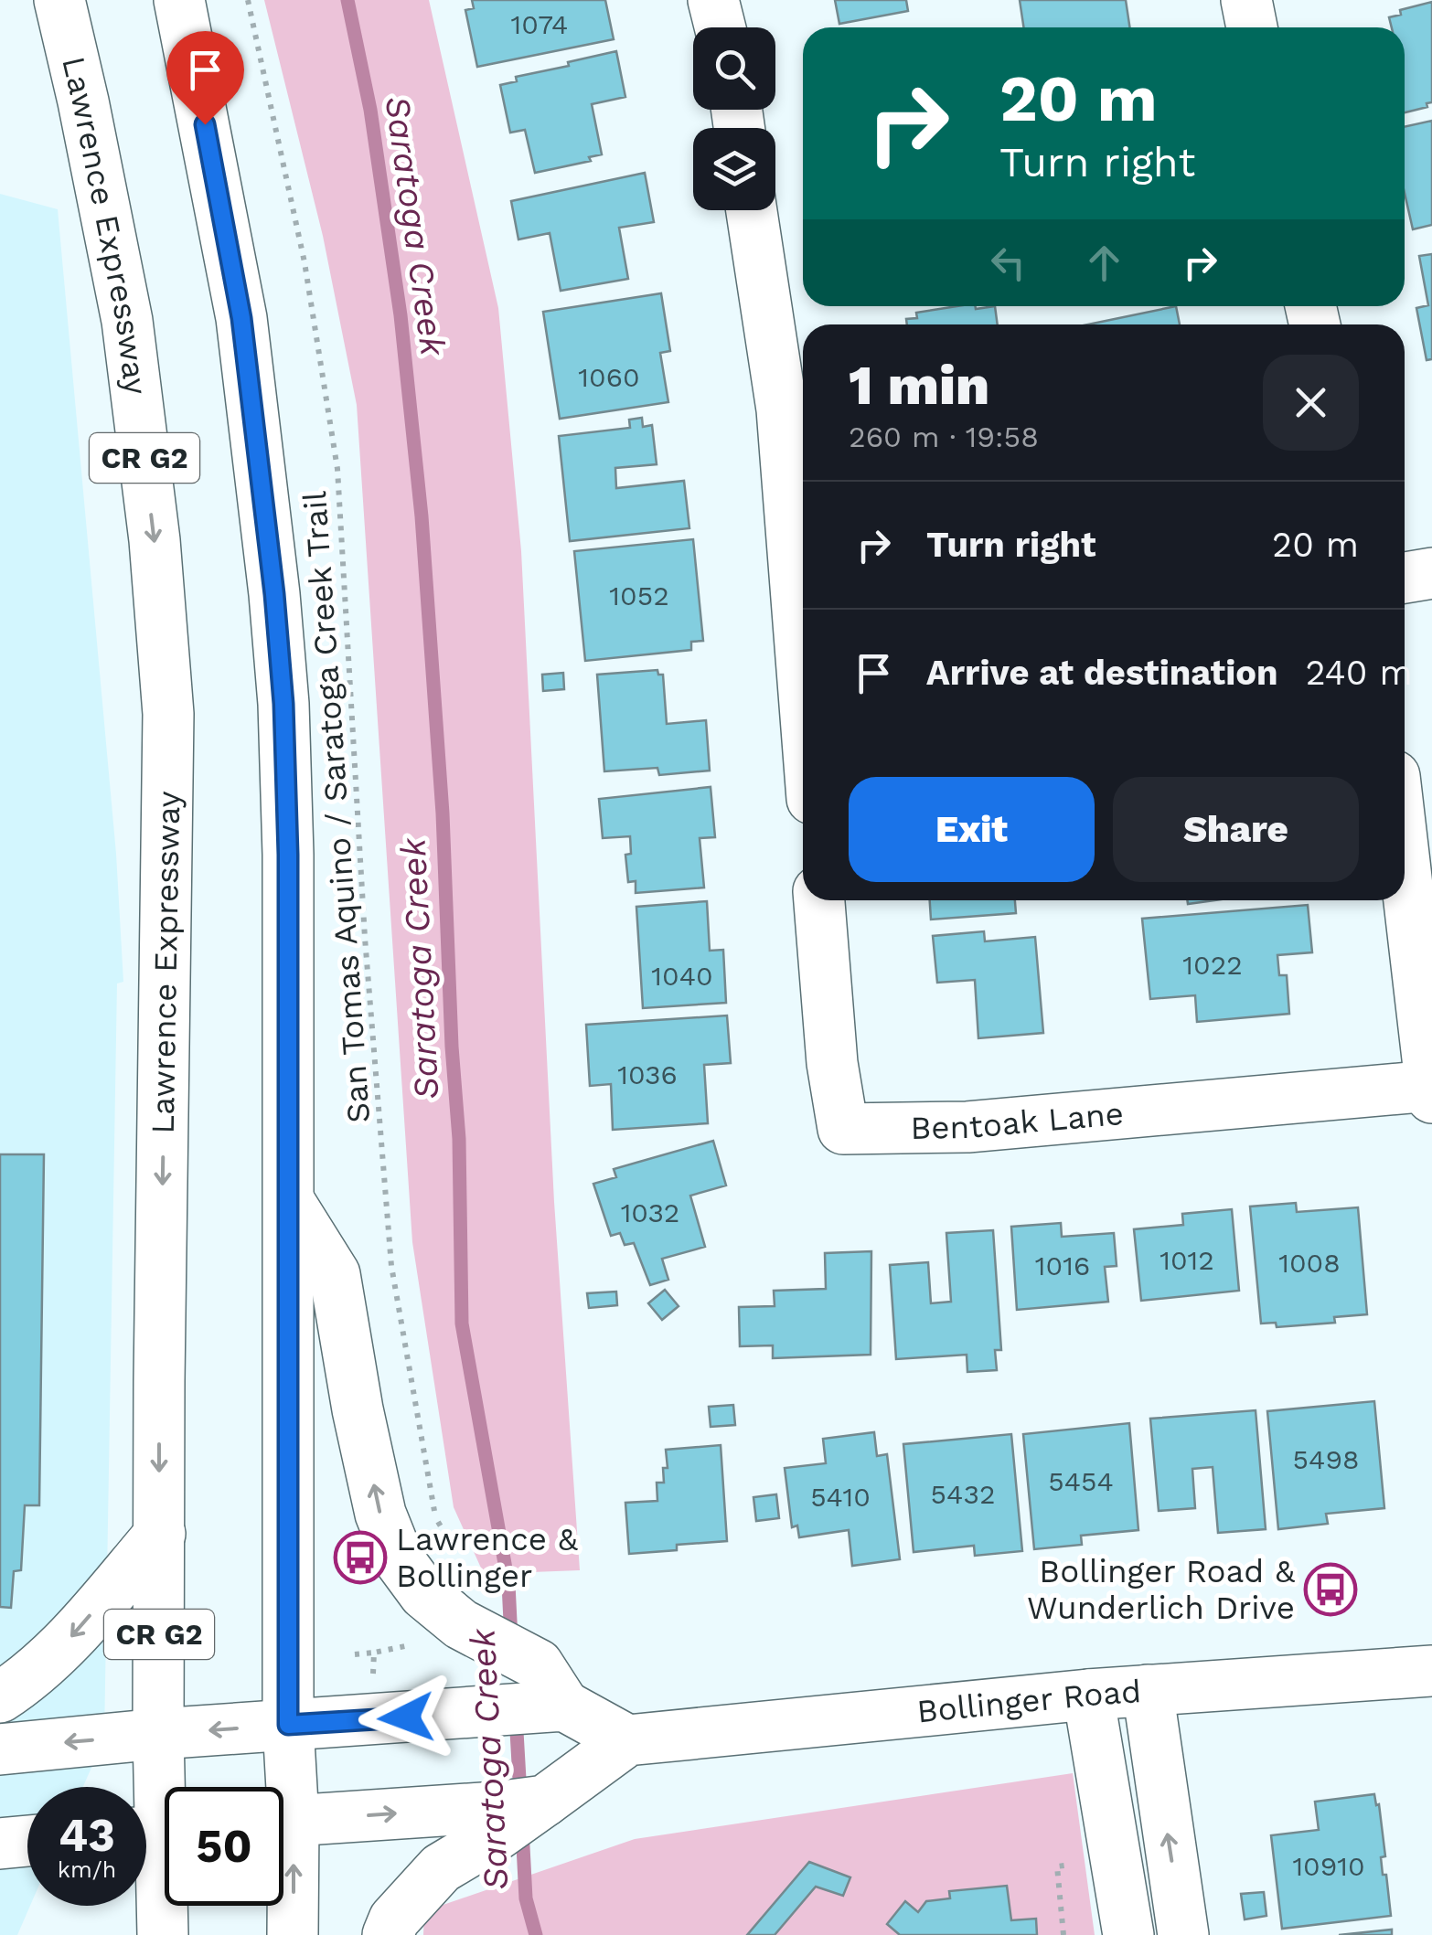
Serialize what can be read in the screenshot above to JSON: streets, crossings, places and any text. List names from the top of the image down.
{
  "streets": {
    "main road": [
      "Lawrence Expressway",
      "CR G2",
      "Bentoak Lane",
      "Bollinger Road"
    ],
    "path": ["San Tomas Aquino / Saratoga Creek Trail"]
  },
  "water": ["Saratoga Creek"],
  "places": {
    "bus stop": ["Lawrence & Bollinger", "Bollinger Road & Wunderlich Drive"]
  },
  "house_numbers": [
    "1074",
    "1060",
    "1052",
    "1022",
    "1040",
    "1036",
    "1032",
    "1012",
    "1008",
    "1016",
    "5498",
    "5454",
    "5432",
    "5410",
    "10910"
  ],
  "page": {
    "turn": ["20 m", "Turn right"],
    "heading": ["1 min", "260 m · 19:58"],
    "list": [
      {
        "name": "Turn right",
        "value": "20 m"
      },
      {
        "name": "Arrive at destination",
        "value": "240 m"
      }
    ],
    "buttons": ["Exit", "Share"],
    "speed": "43 km/h",
    "limit": "50"
  }
}
